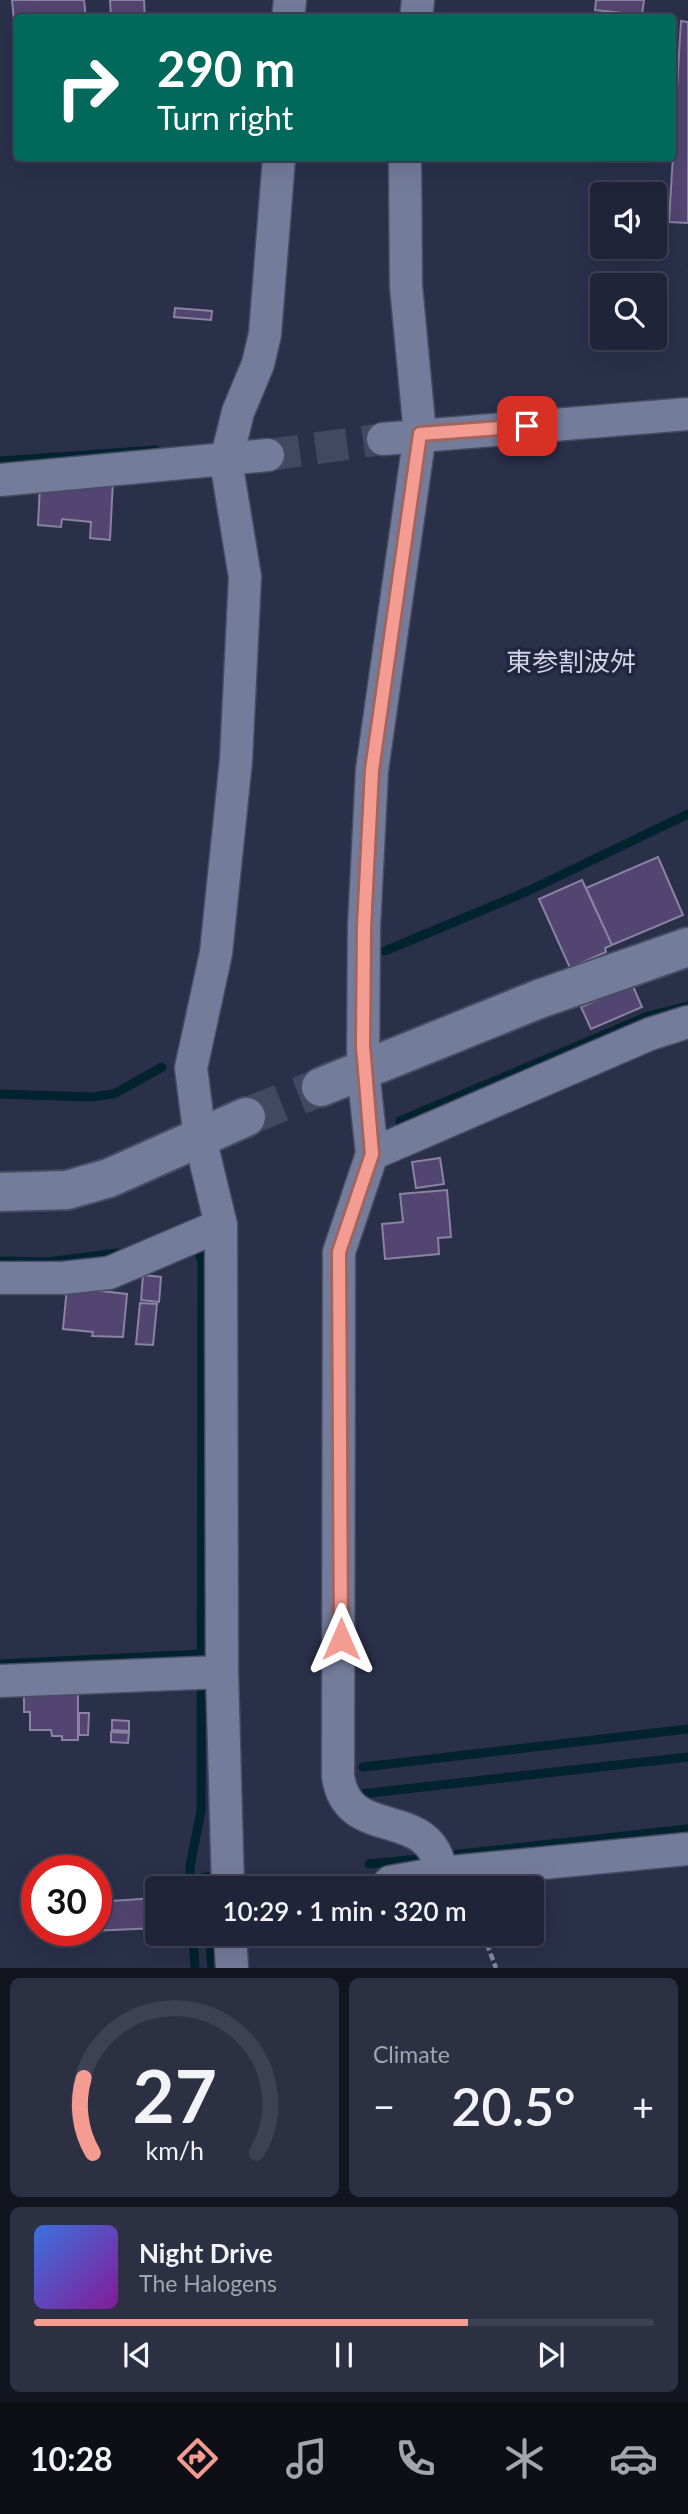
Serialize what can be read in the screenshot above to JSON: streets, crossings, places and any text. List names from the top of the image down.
{
  "districts": ["東参割波舛"],
  "page": {
    "turn": ["290 m", "Turn right"],
    "limit": "30",
    "trip": "10:29 · 1 min · 320 m",
    "tile": "Climate",
    "heat": ["−", "20.5°", "+"],
    "song": ["Night Drive", "The Halogens"],
    "tabs": "10:28",
    "gauge": ["27", "km/h"]
  }
}
